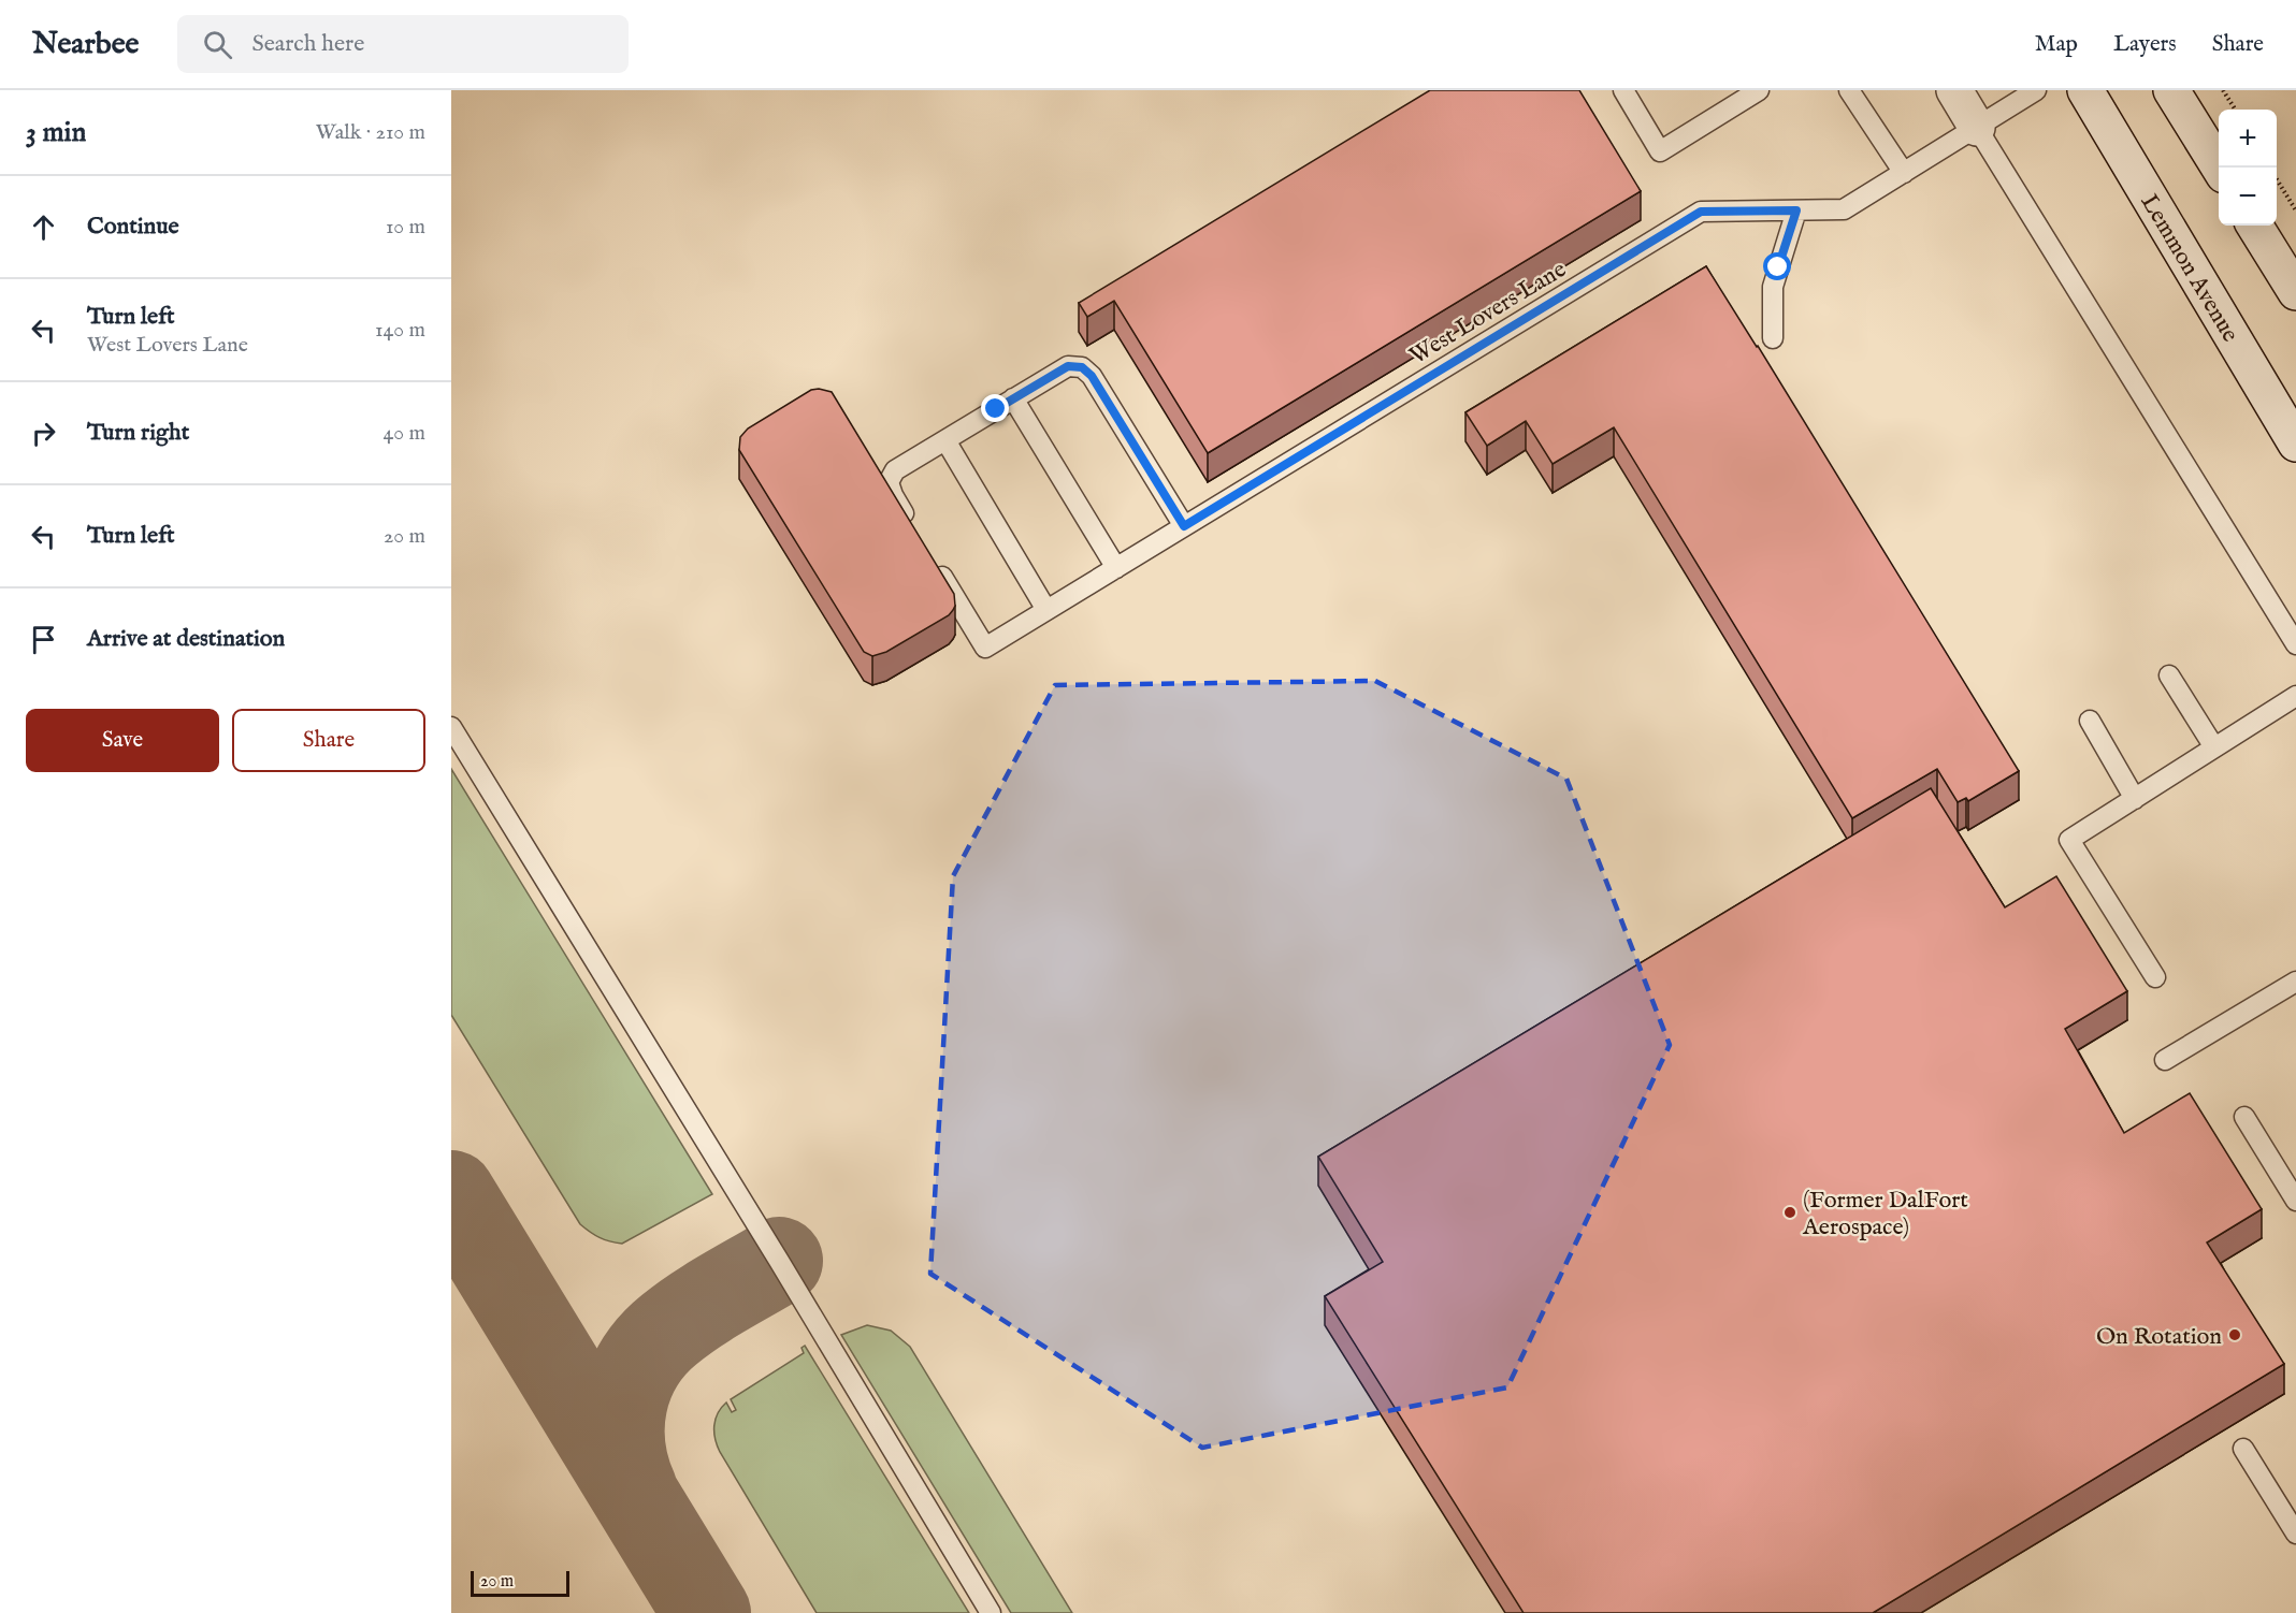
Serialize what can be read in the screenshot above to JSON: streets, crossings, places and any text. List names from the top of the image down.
{
  "streets": {
    "main road": ["Lemmon Avenue"],
    "lane": ["West Lovers Lane"]
  },
  "places": ["(Former DalFort Aerospace)", "On Rotation"],
  "scale_bar": "20 m",
  "page": {
    "header": "Nearbee",
    "search": "Search here",
    "nav": ["Map", "Layers", "Share"],
    "heading": ["3 min", "Walk · 210 m"],
    "map_buttons": ["+", "−"],
    "list": [
      ["Continue", "10 m"],
      ["Turn left", "West Lovers Lane", "140 m"],
      ["Turn right", "40 m"],
      ["Turn left", "20 m"],
      "Arrive at destination"
    ],
    "buttons": ["Save", "Share"],
    "scale": "20 m"
  }
}
